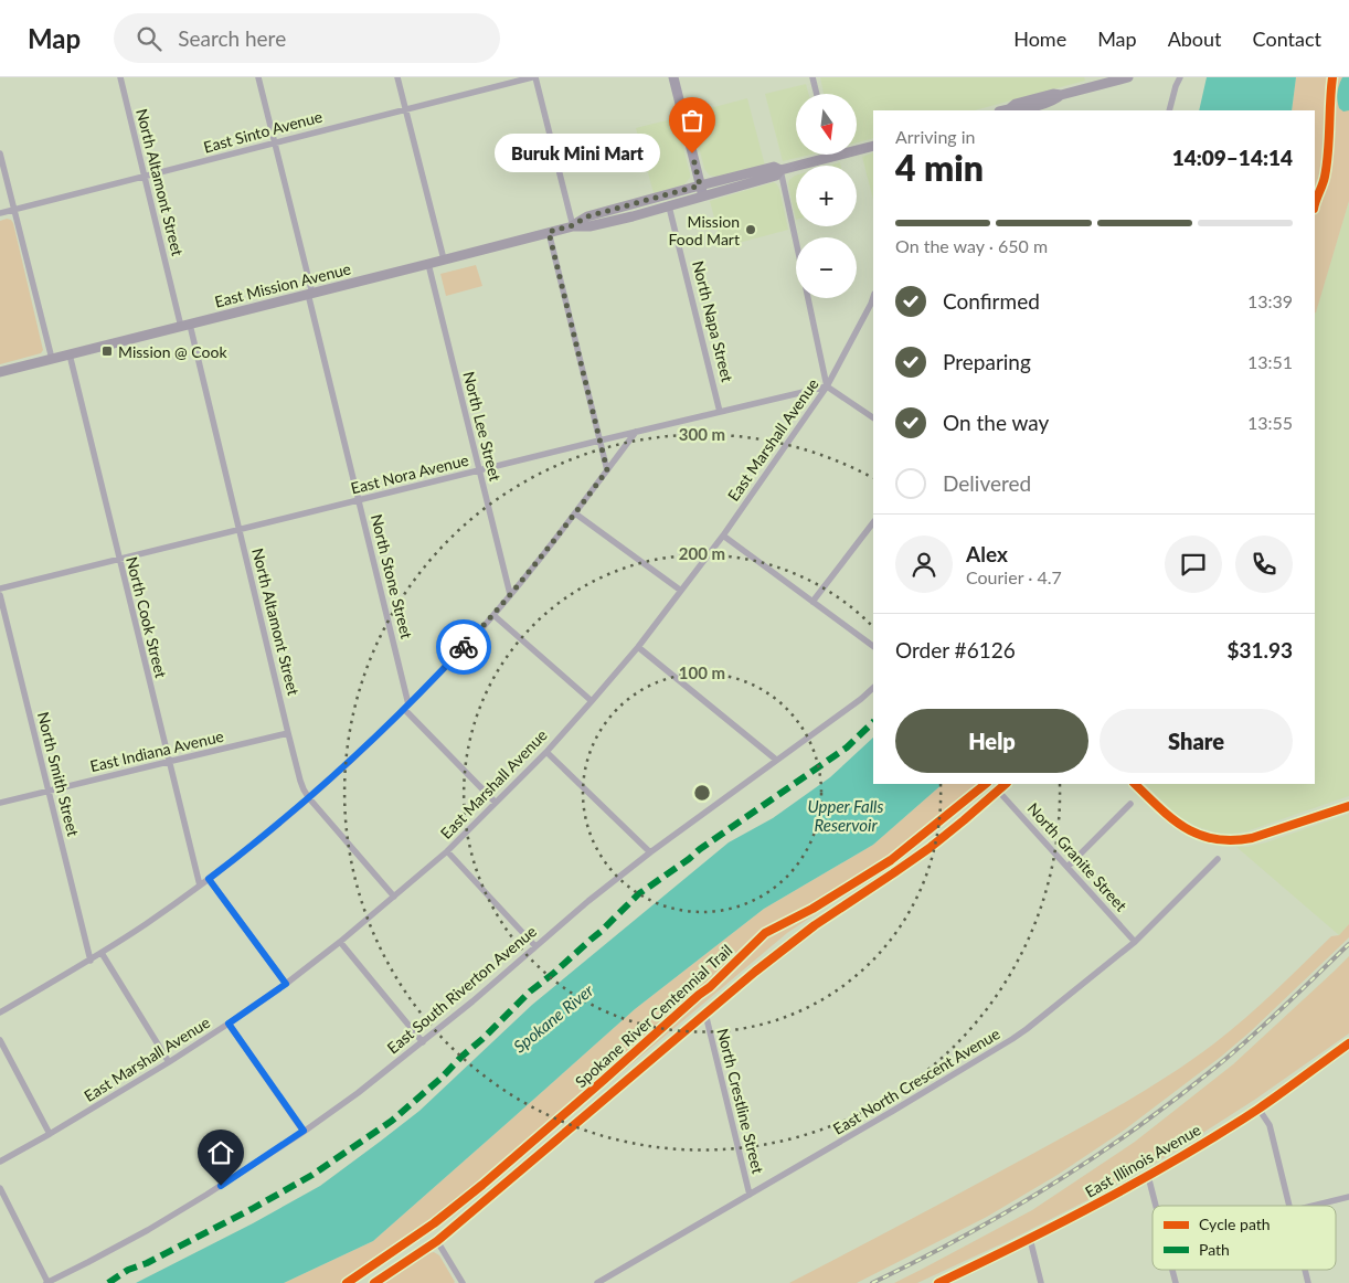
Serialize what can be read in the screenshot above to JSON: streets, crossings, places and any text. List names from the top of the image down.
{
  "streets": {
    "main road": ["East Mission Avenue", "East Illinois Avenue"],
    "street": [
      "East Sinto Avenue",
      "North Altamont Street",
      "North Napa Street",
      "North Lee Street",
      "East Marshall Avenue",
      "East Nora Avenue",
      "North Stone Street",
      "North Cook Street",
      "East Indiana Avenue",
      "North Smith Street",
      "North Granite Street",
      "East South Riverton Avenue",
      "East North Crescent Avenue",
      "North Crestline Street"
    ],
    "cycle path": ["Spokane River Centennial Trail"]
  },
  "crossings": [
    ["East Sinto Avenue", "North Altamont Street"],
    ["East Sinto Avenue", "North Stone Street"],
    ["North Altamont Street", "East Mission Avenue"],
    ["North Altamont Street", "East Marshall Avenue"],
    ["North Altamont Street", "East Nora Avenue"],
    ["North Altamont Street", "East Indiana Avenue"],
    ["East Mission Avenue", "North Napa Street"],
    ["East Mission Avenue", "North Lee Street"],
    ["East Mission Avenue", "North Stone Street"],
    ["East Mission Avenue", "North Cook Street"],
    ["North Napa Street", "East Nora Avenue"],
    ["North Lee Street", "East Nora Avenue"],
    ["East Marshall Avenue", "East Nora Avenue"],
    ["East Nora Avenue", "North Stone Street"],
    ["East Nora Avenue", "North Cook Street"],
    ["North Cook Street", "East Indiana Avenue"],
    ["East Indiana Avenue", "North Smith Street"],
    ["North Granite Street", "East North Crescent Avenue"],
    ["East North Crescent Avenue", "North Crestline Street"]
  ],
  "water": ["Upper Falls Reservoir", "Spokane River"],
  "places": {
    "other": ["Buruk Mini Mart", "Mission Food Mart"],
    "transit": ["Mission @ Cook"]
  },
  "legend": ["Cycle path", "Path"],
  "north": "bottom",
  "page": {
    "header": "Map",
    "search": "Search here",
    "nav": [
      "Home",
      "Map",
      "About",
      "Contact"
    ],
    "map_buttons": ["+", "−"],
    "heading": ["4 min", "Arriving in", "14:09–14:14"],
    "panel": [
      "Alex",
      "Courier · 4.7",
      "Order #6126",
      "$31.93"
    ],
    "bubble": "Buruk Mini Mart",
    "bar": "On the way · 650 m",
    "list": [
      ["Confirmed", "13:39"],
      ["Preparing", "13:51"],
      ["On the way", "13:55"],
      "Delivered"
    ],
    "buttons": ["Help", "Share"]
  },
  "rings": ["300 m", "200 m", "100 m"]
}
